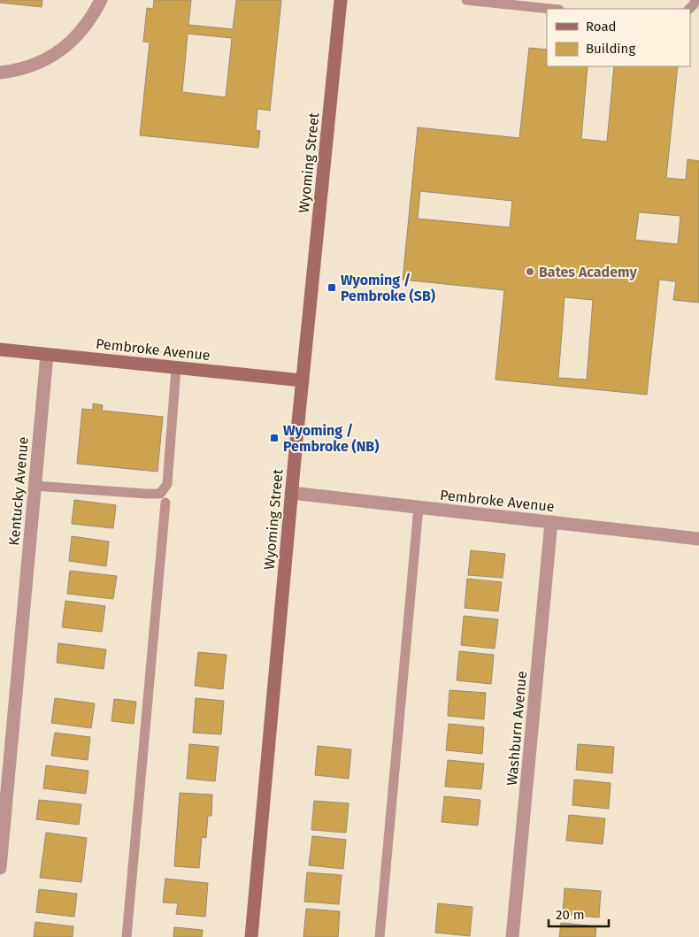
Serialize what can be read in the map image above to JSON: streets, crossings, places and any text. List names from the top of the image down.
{
  "streets": {
    "street": [
      "Wyoming Street",
      "Pembroke Avenue",
      "Kentucky Avenue",
      "Washburn Avenue"
    ]
  },
  "crossings": [
    ["Wyoming Street", "Pembroke Avenue"],
    ["Pembroke Avenue", "Kentucky Avenue"],
    ["Pembroke Avenue", "Washburn Avenue"]
  ],
  "places": {
    "other": ["Bates Academy"],
    "transit": ["Wyoming / Pembroke (SB)", "Wyoming / Pembroke (NB)"]
  },
  "legend": ["Road", "Building"],
  "scale_bar": "20 m"
}
